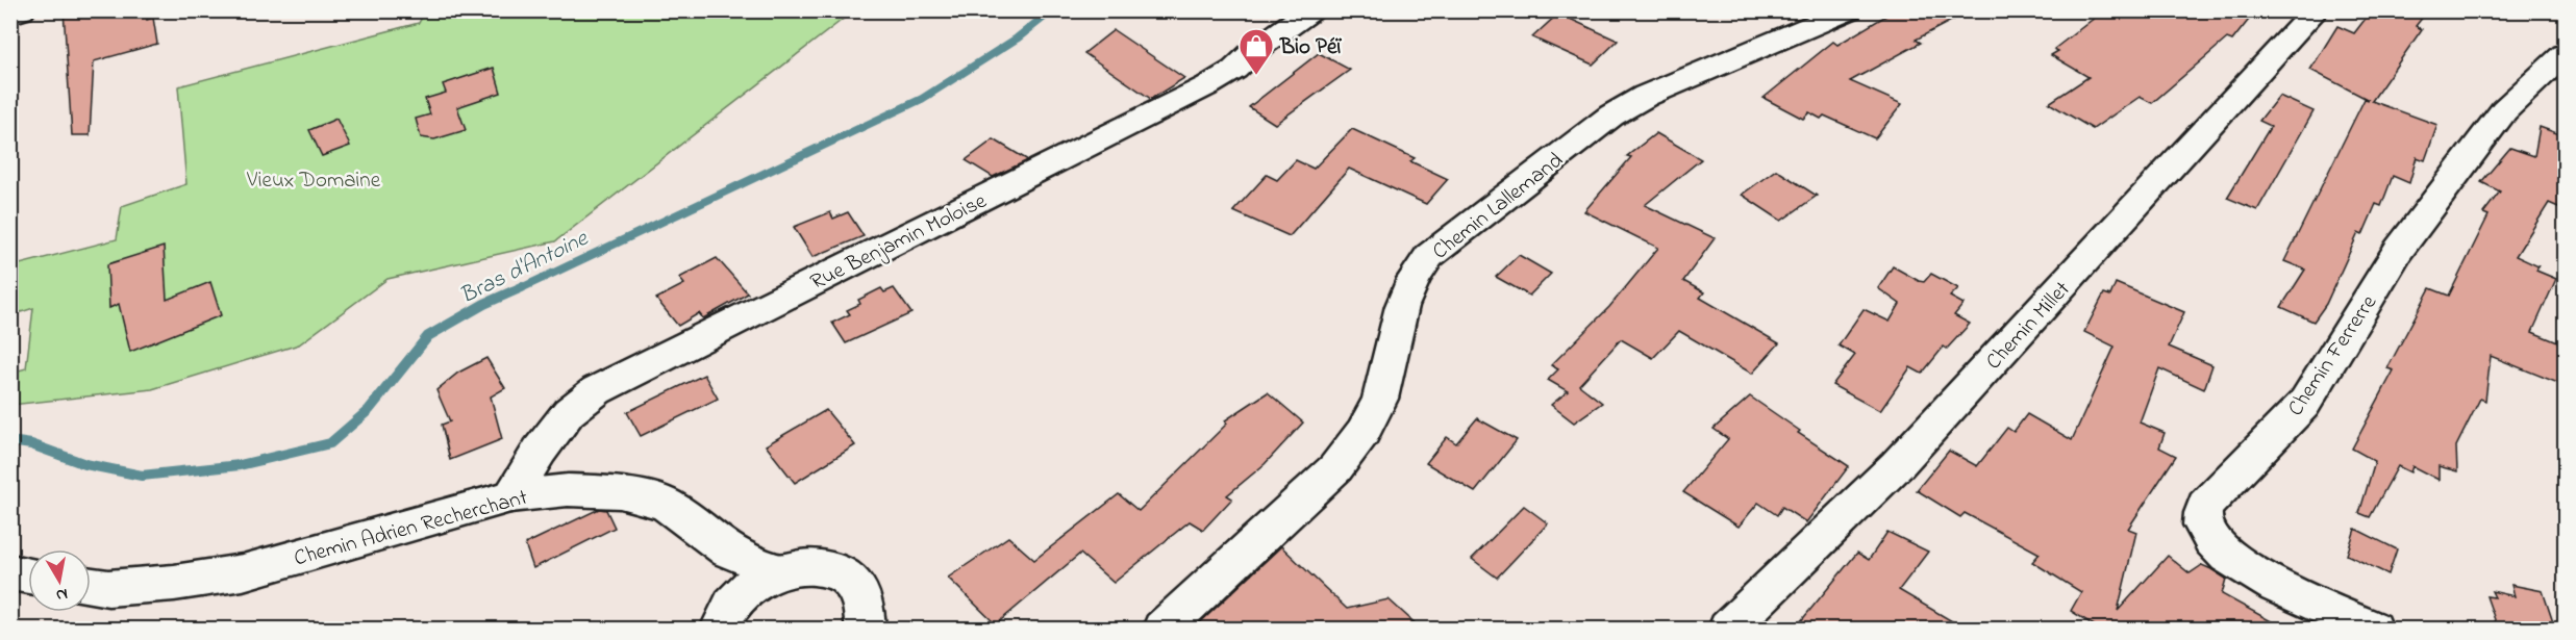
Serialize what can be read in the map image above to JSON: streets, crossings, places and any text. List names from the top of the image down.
{
  "streets": {
    "street": [
      "Chemin Lallemand",
      "Rue Benjamin Moloise",
      "Chemin Millet",
      "Chemin Ferrerre",
      "Chemin Adrien Recherchant"
    ]
  },
  "crossings": [
    ["Rue Benjamin Moloise", "Chemin Adrien Recherchant"]
  ],
  "water": ["Bras d'Antoine"],
  "parks": ["Vieux Domaine"],
  "places": {
    "shop": ["Bio Péï"]
  },
  "north": "bottom"
}
